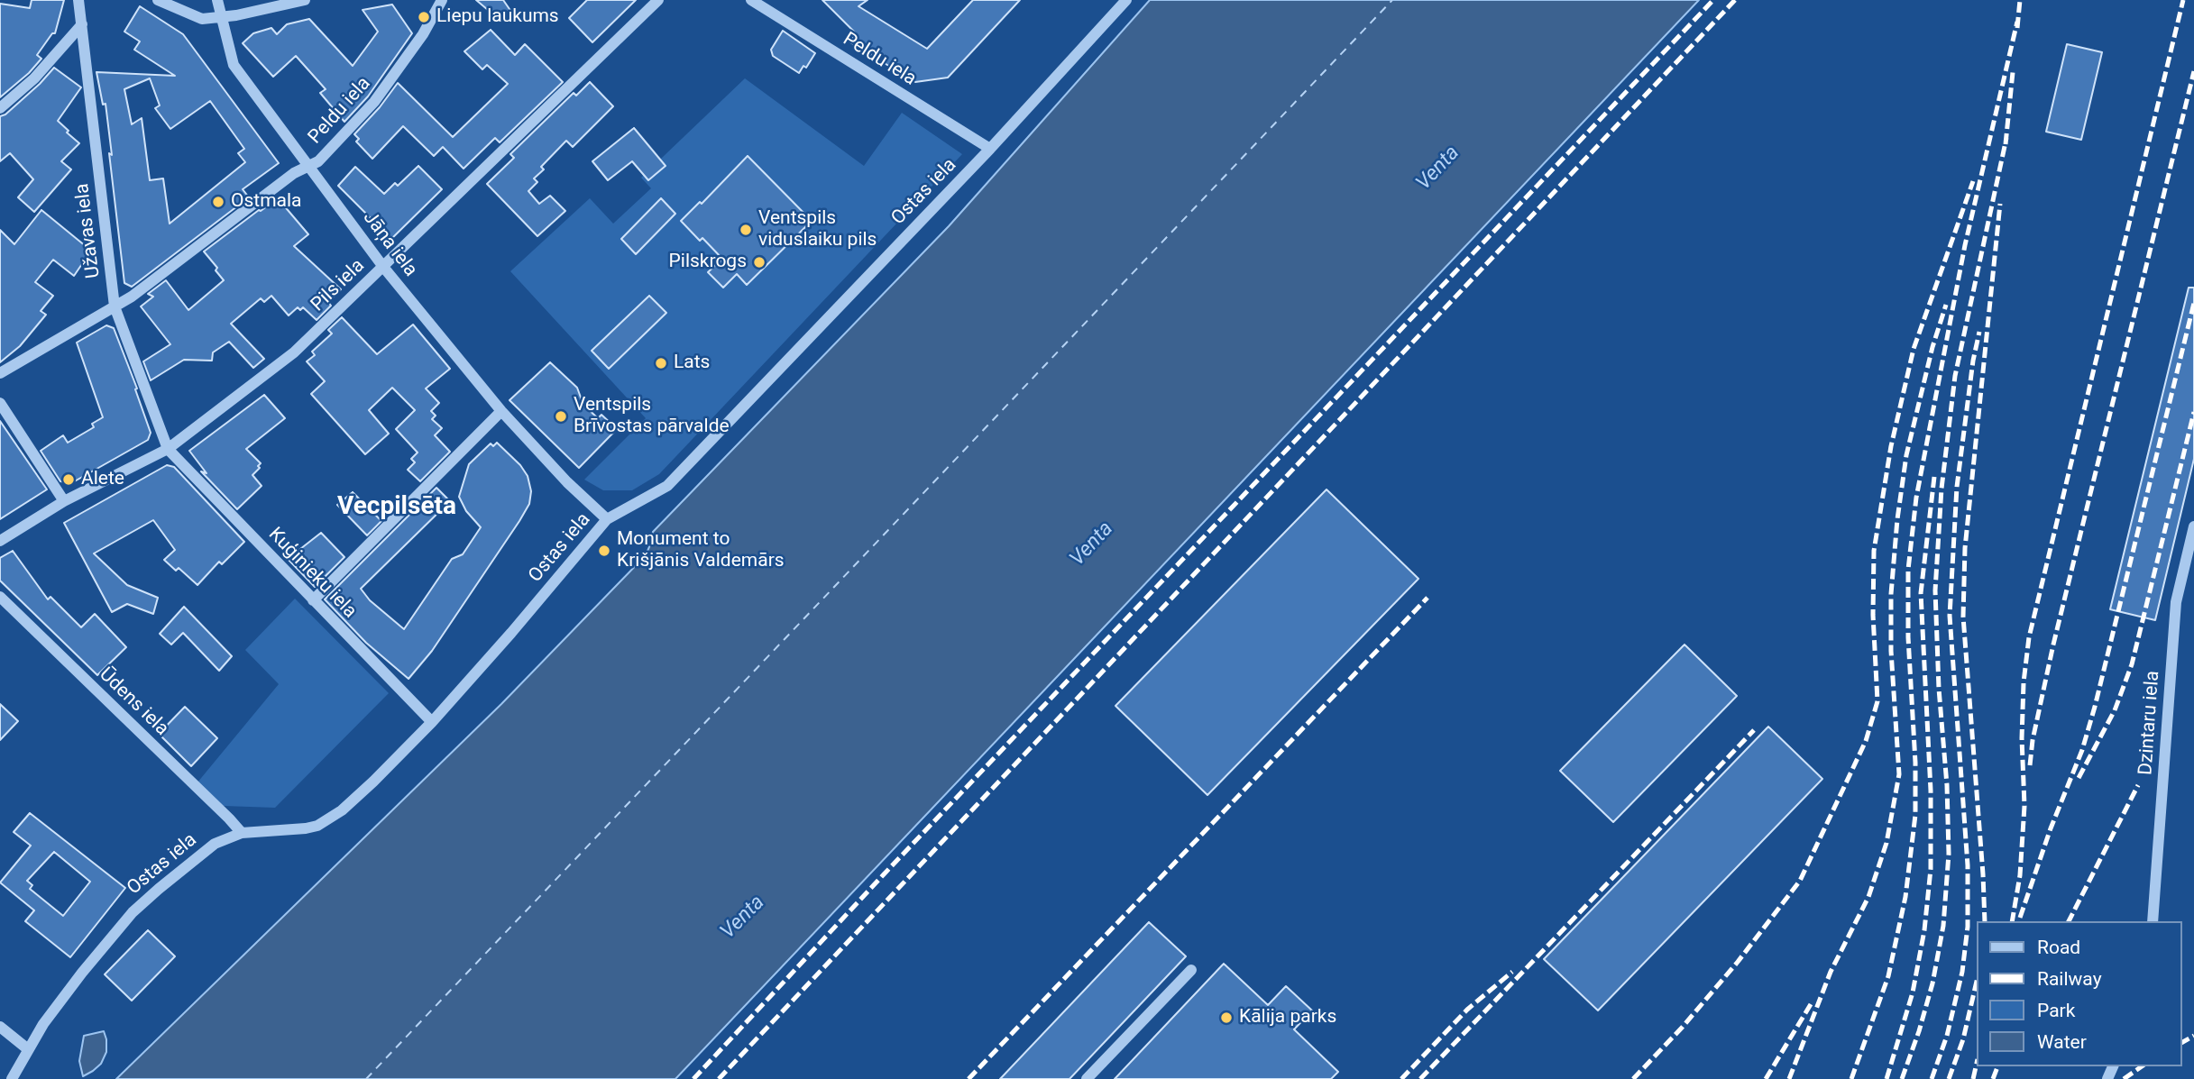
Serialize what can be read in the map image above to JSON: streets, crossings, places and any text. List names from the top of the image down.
{
  "streets": {
    "street": [
      "Peldu iela",
      "Ostas iela",
      "Užavas iela",
      "Jāņa iela",
      "Pils iela",
      "Kuģinieku iela",
      "Ūdens iela",
      "Dzintaru iela"
    ]
  },
  "crossings": [
    ["Peldu iela", "Ostas iela"],
    ["Peldu iela", "Užavas iela"],
    ["Peldu iela", "Jāņa iela"],
    ["Ostas iela", "Jāņa iela"],
    ["Ostas iela", "Kuģinieku iela"],
    ["Ostas iela", "Ūdens iela"],
    ["Užavas iela", "Pils iela"],
    ["Užavas iela", "Kuģinieku iela"],
    ["Jāņa iela", "Pils iela"],
    ["Pils iela", "Kuģinieku iela"]
  ],
  "districts": ["Vecpilsēta"],
  "water": ["Venta"],
  "places": [
    "Liepu laukums",
    "Ostmala",
    "Ventspils viduslaiku pils",
    "Pilskrogs",
    "Lats",
    "Ventspils Brīvostas pārvalde",
    "Alete",
    "Monument to Krišjānis Valdemārs",
    "Kālija parks"
  ],
  "legend": [
    "Road",
    "Railway",
    "Park",
    "Water"
  ]
}
